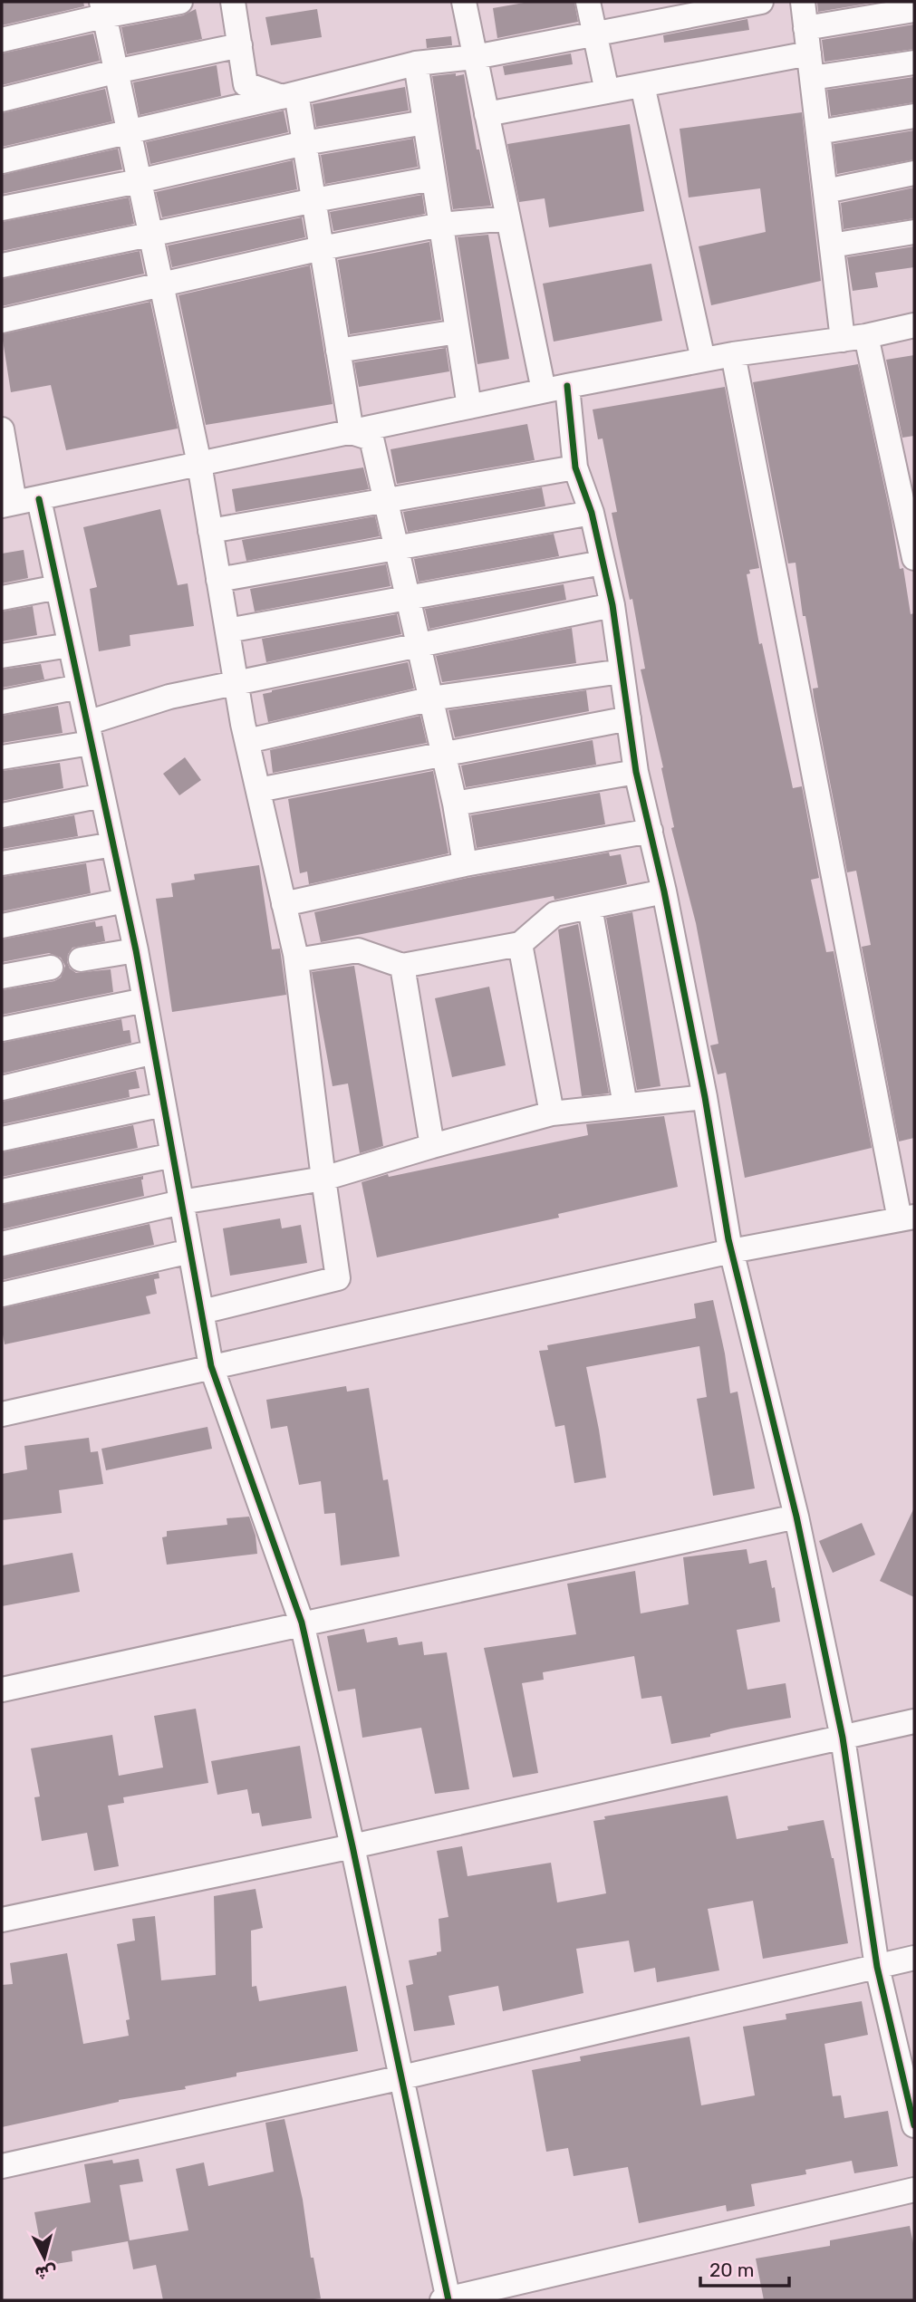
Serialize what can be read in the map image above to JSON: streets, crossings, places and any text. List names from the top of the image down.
{
  "scale_bar": "20 m",
  "north": "bottom"
}
